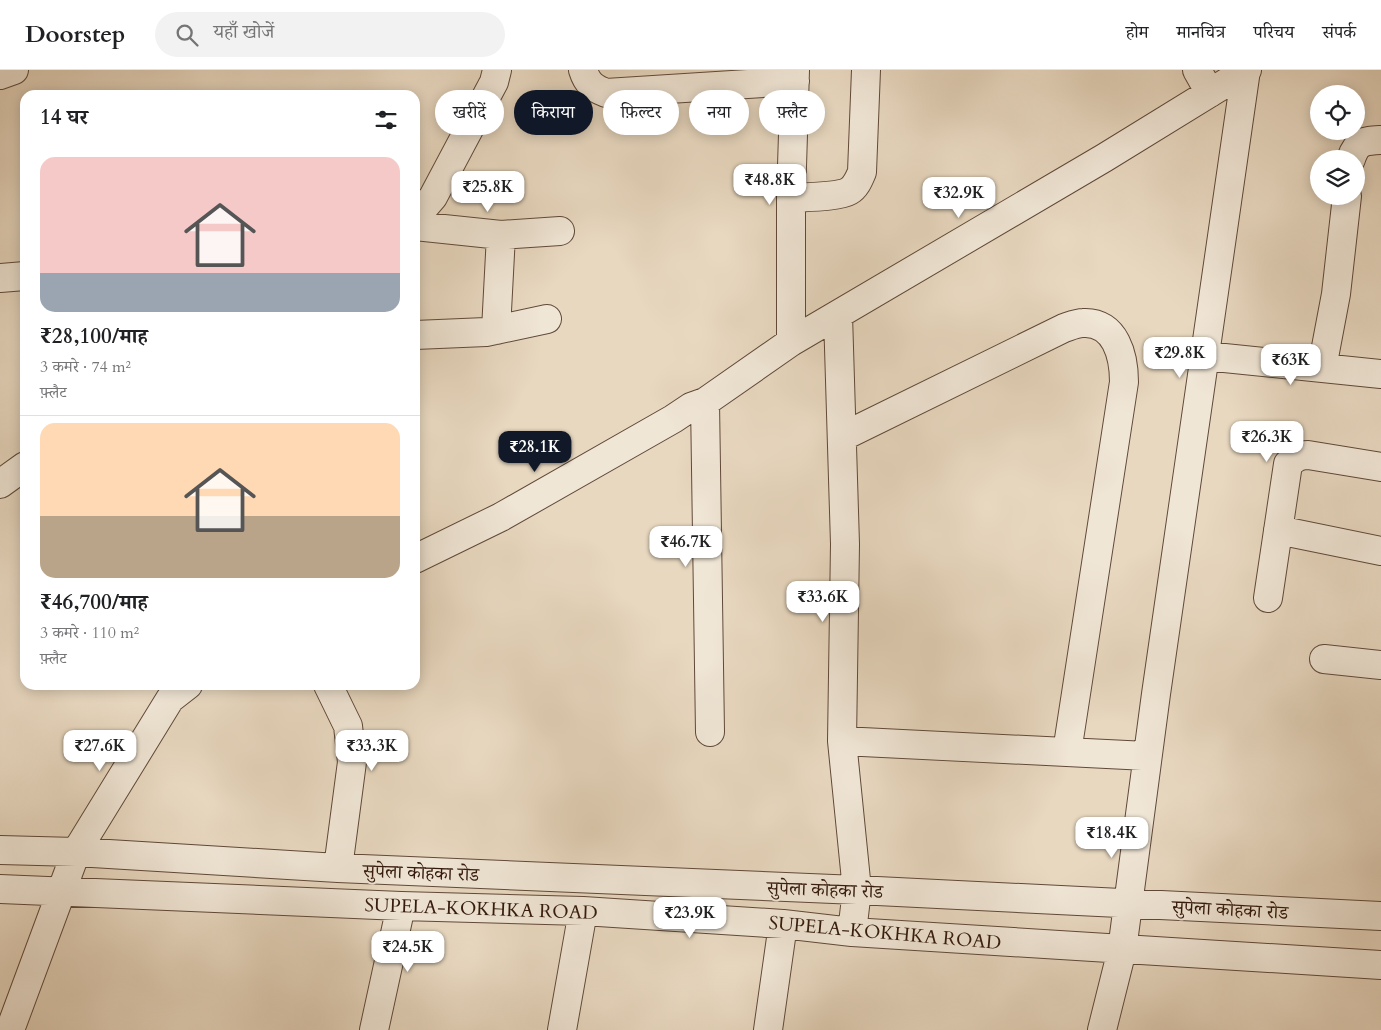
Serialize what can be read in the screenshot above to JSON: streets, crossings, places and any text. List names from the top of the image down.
{
  "streets": {
    "street": ["सुपेला कोहका रोड", "SUPELA-KOKHKA ROAD"]
  },
  "page": {
    "header": "Doorstep",
    "search": "यहाँ खोजें",
    "nav": [
      "होम",
      "मानचित्र",
      "परिचय",
      "संपर्क"
    ],
    "chip": [
      "खरीदें",
      "किराया",
      "फ़िल्टर",
      "नया",
      "फ़्लैट"
    ],
    "heading": "14 घर",
    "list": [
      {
        "name": "₹28,100/माह",
        "note": "3 कमरे · 74 m² · फ़्लैट"
      },
      {
        "name": "₹46,700/माह",
        "note": "3 कमरे · 110 m² · फ़्लैट"
      }
    ],
    "price": [
      "₹48.8K",
      "₹25.8K",
      "₹32.9K",
      "₹29.8K",
      "₹63K",
      "₹26.3K",
      "₹28.1K",
      "₹46.7K",
      "₹33.6K",
      "₹27.6K",
      "₹33.3K",
      "₹18.4K",
      "₹23.9K",
      "₹24.5K"
    ]
  }
}
